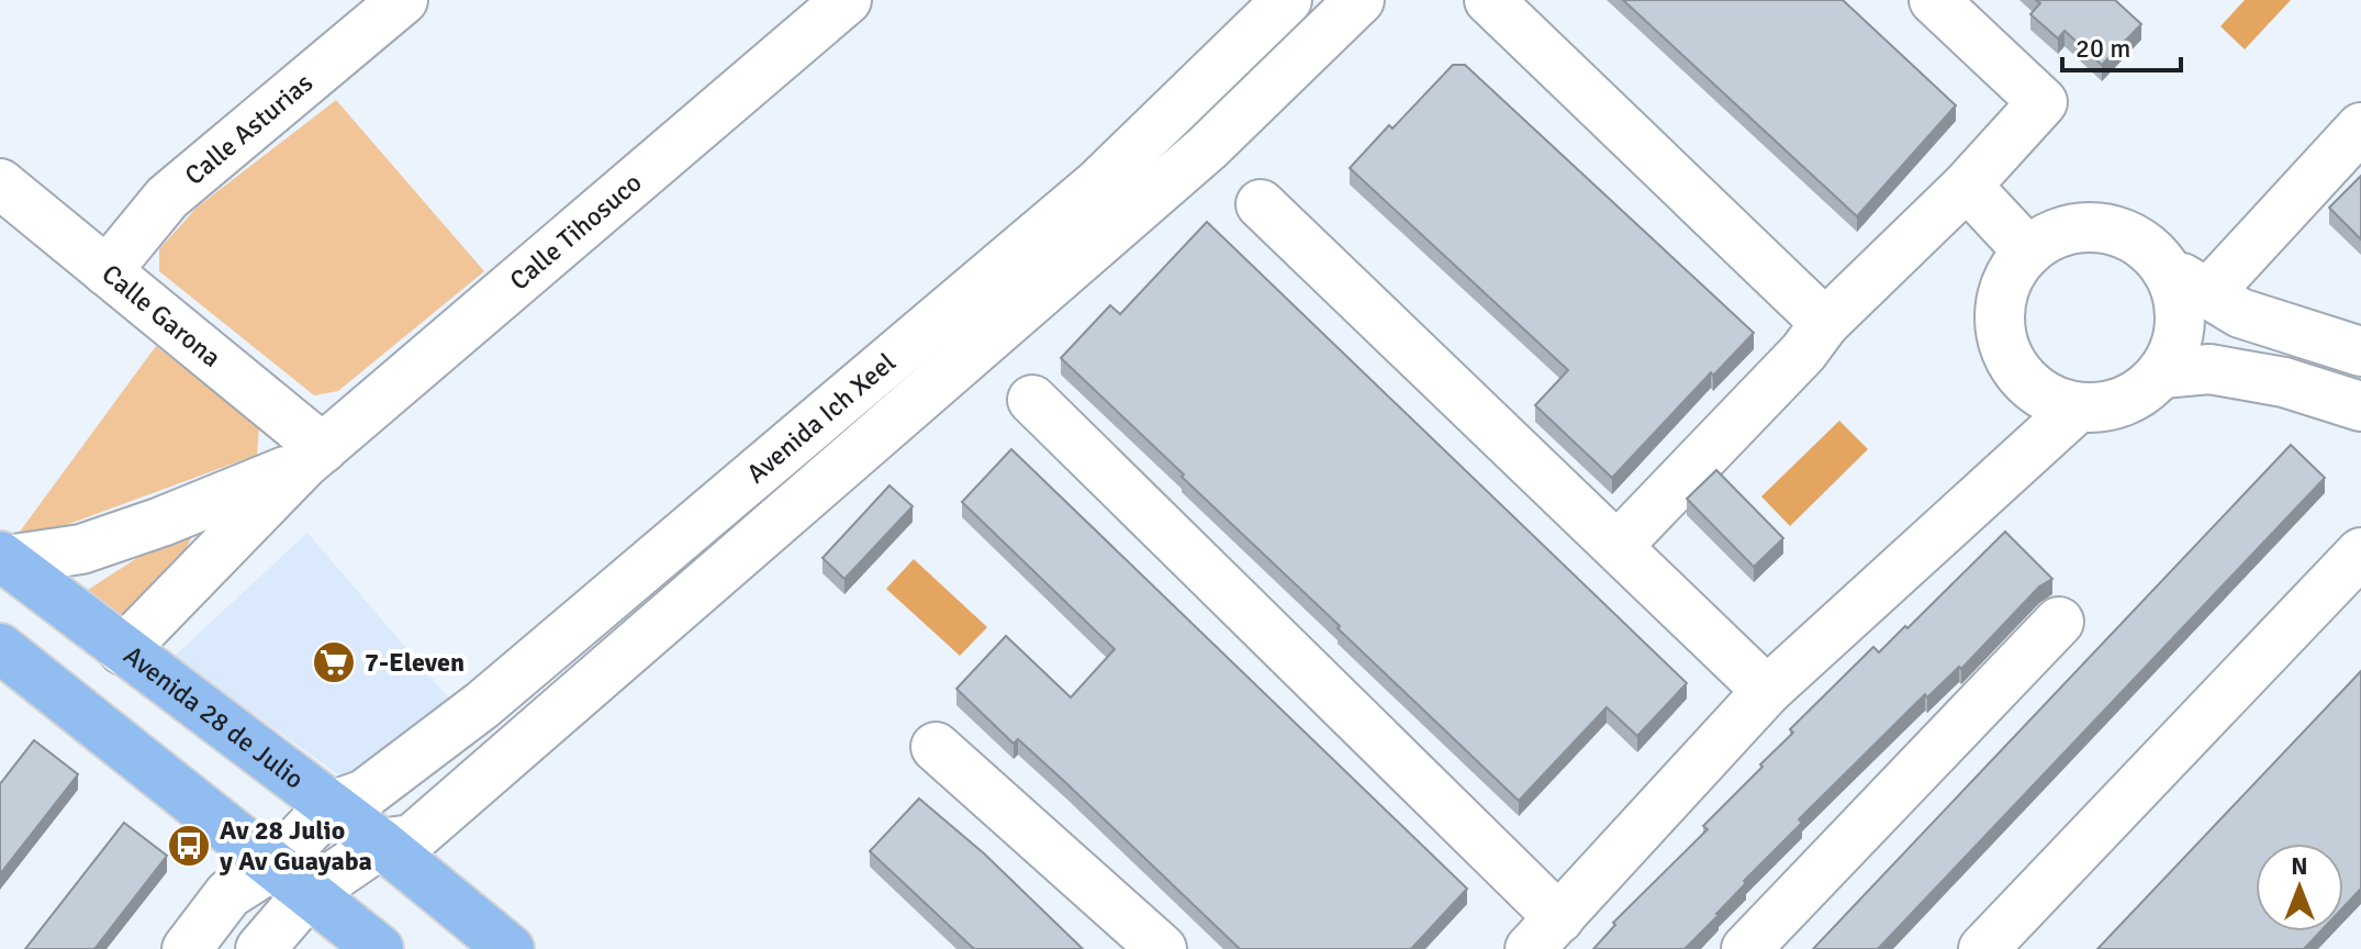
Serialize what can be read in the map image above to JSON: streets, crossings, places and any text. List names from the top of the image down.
{
  "streets": {
    "main road": ["Avenida 28 de Julio"],
    "street": [
      "Calle Asturias",
      "Calle Tihosuco",
      "Calle Garona",
      "Avenida Ich Xeel"
    ]
  },
  "crossings": [
    ["Calle Asturias", "Calle Garona"],
    ["Calle Tihosuco", "Calle Garona"],
    ["Calle Tihosuco", "Avenida 28 de Julio"],
    ["Avenida Ich Xeel", "Avenida 28 de Julio"]
  ],
  "places": {
    "supermarket": ["7-Eleven"],
    "bus stop": ["Av 28 Julio y Av Guayaba"]
  },
  "scale_bar": "20 m",
  "north": "top"
}
